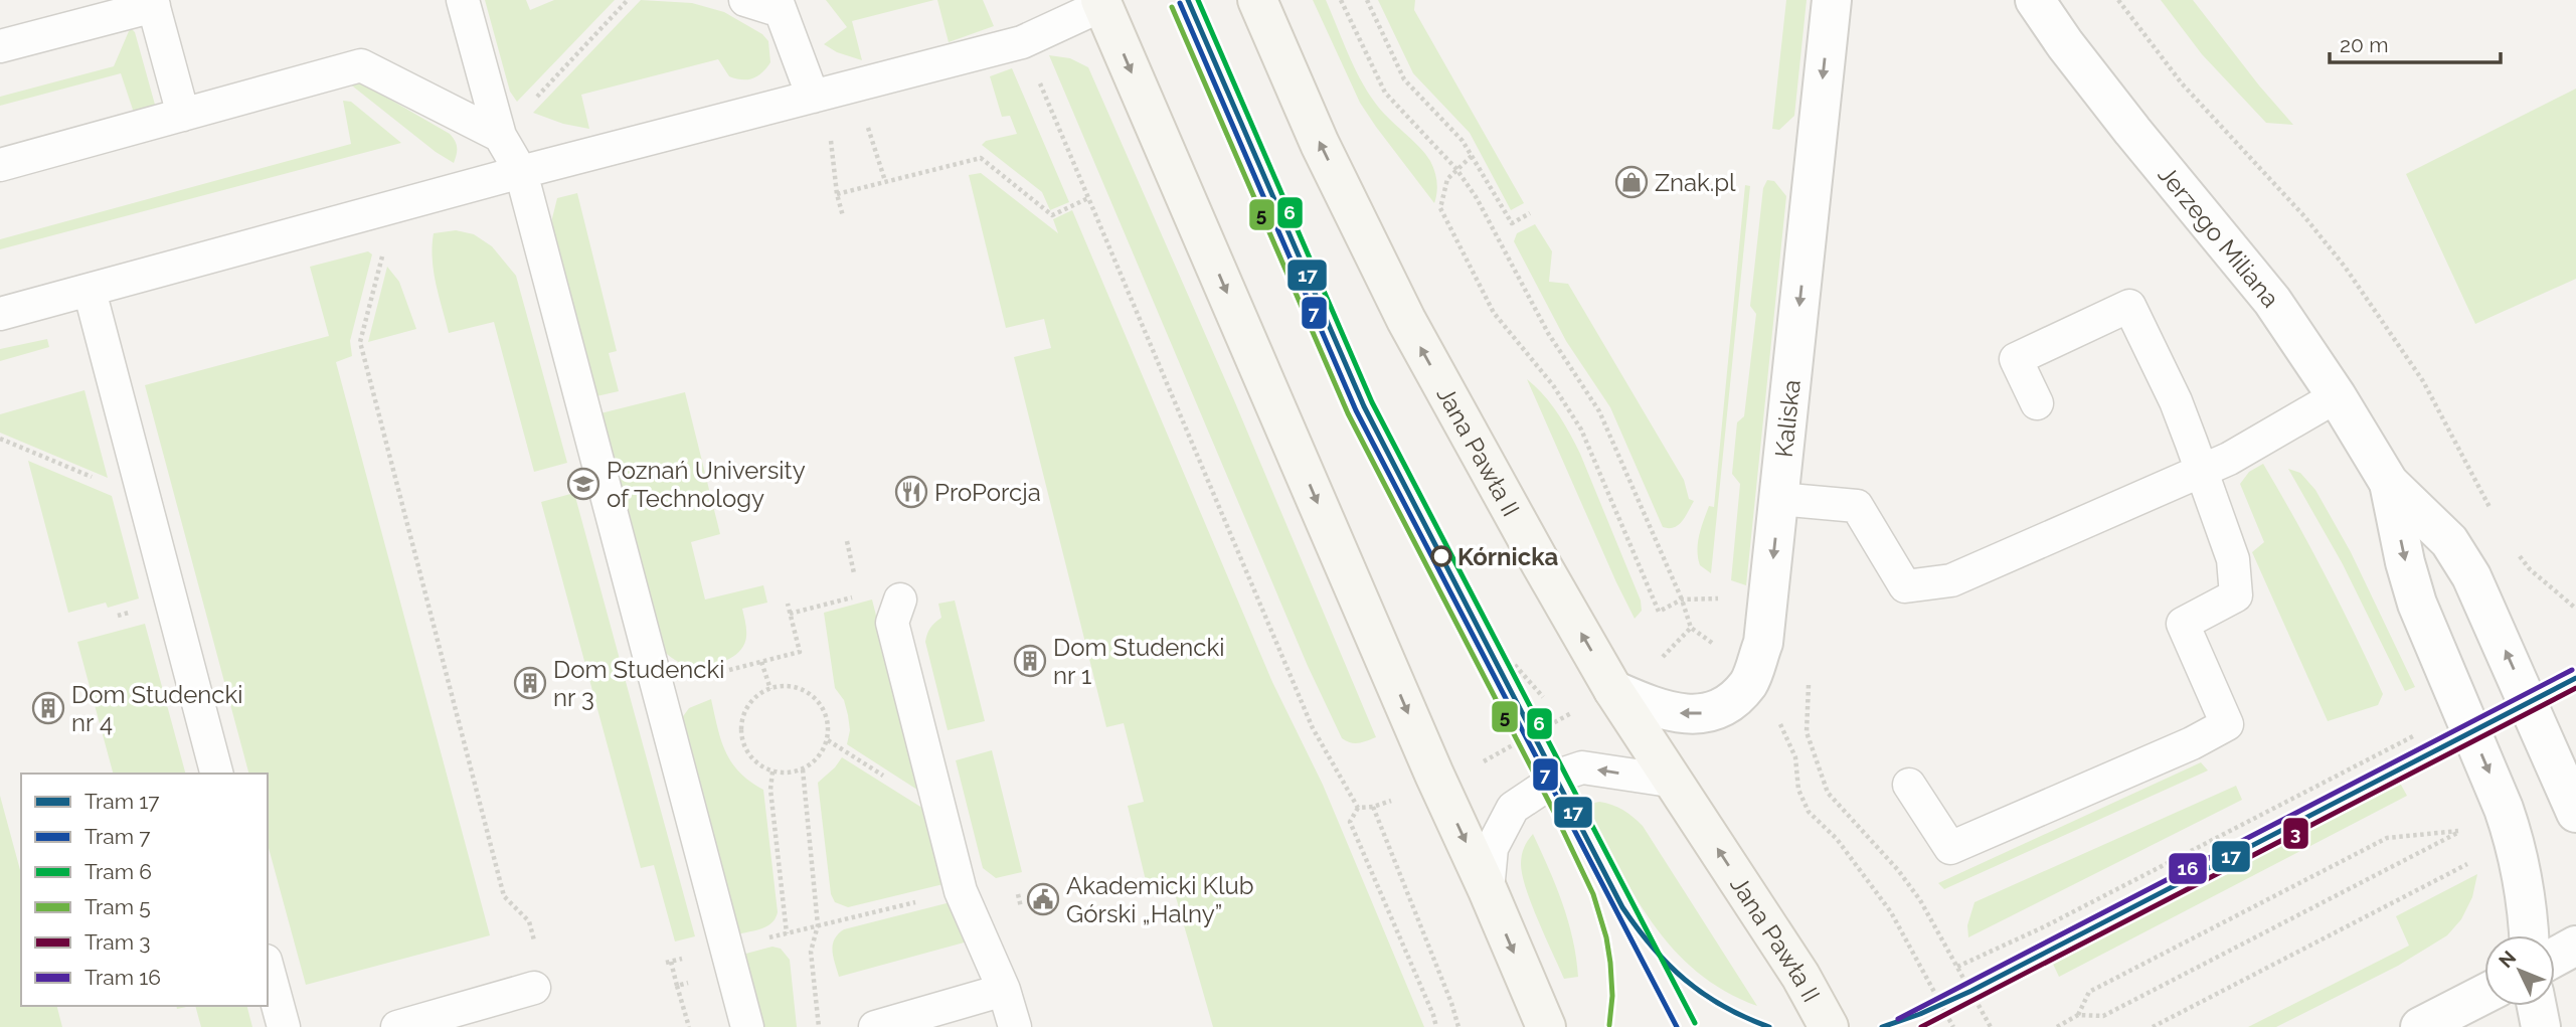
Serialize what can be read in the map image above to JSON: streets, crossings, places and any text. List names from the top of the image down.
{
  "streets": {
    "main road": ["Jana Pawła II"],
    "street": ["Jerzego Miliana", "Kaliska"]
  },
  "crossings": [
    ["Kaliska", "Jana Pawła II"]
  ],
  "one_way": ["Kaliska"],
  "places": {
    "shop": ["Znak.pl"],
    "school or university": ["Poznań University of Technology"],
    "restaurant": ["ProPorcja"],
    "other": ["Kórnicka"],
    "building": ["Dom Studencki nr 1", "Dom Studencki nr 3", "Dom Studencki nr 4"],
    "public building": ["Akademicki Klub Górski „Halny”"]
  },
  "lines": [
    "tram line 17",
    "tram line 6",
    "tram line 7",
    "tram line 5",
    "tram line 16",
    "tram line 3"
  ],
  "legend": [
    "Tram 17",
    "Tram 7",
    "Tram 6",
    "Tram 5",
    "Tram 3",
    "Tram 16"
  ],
  "scale_bar": "20 m",
  "north": "top left"
}
